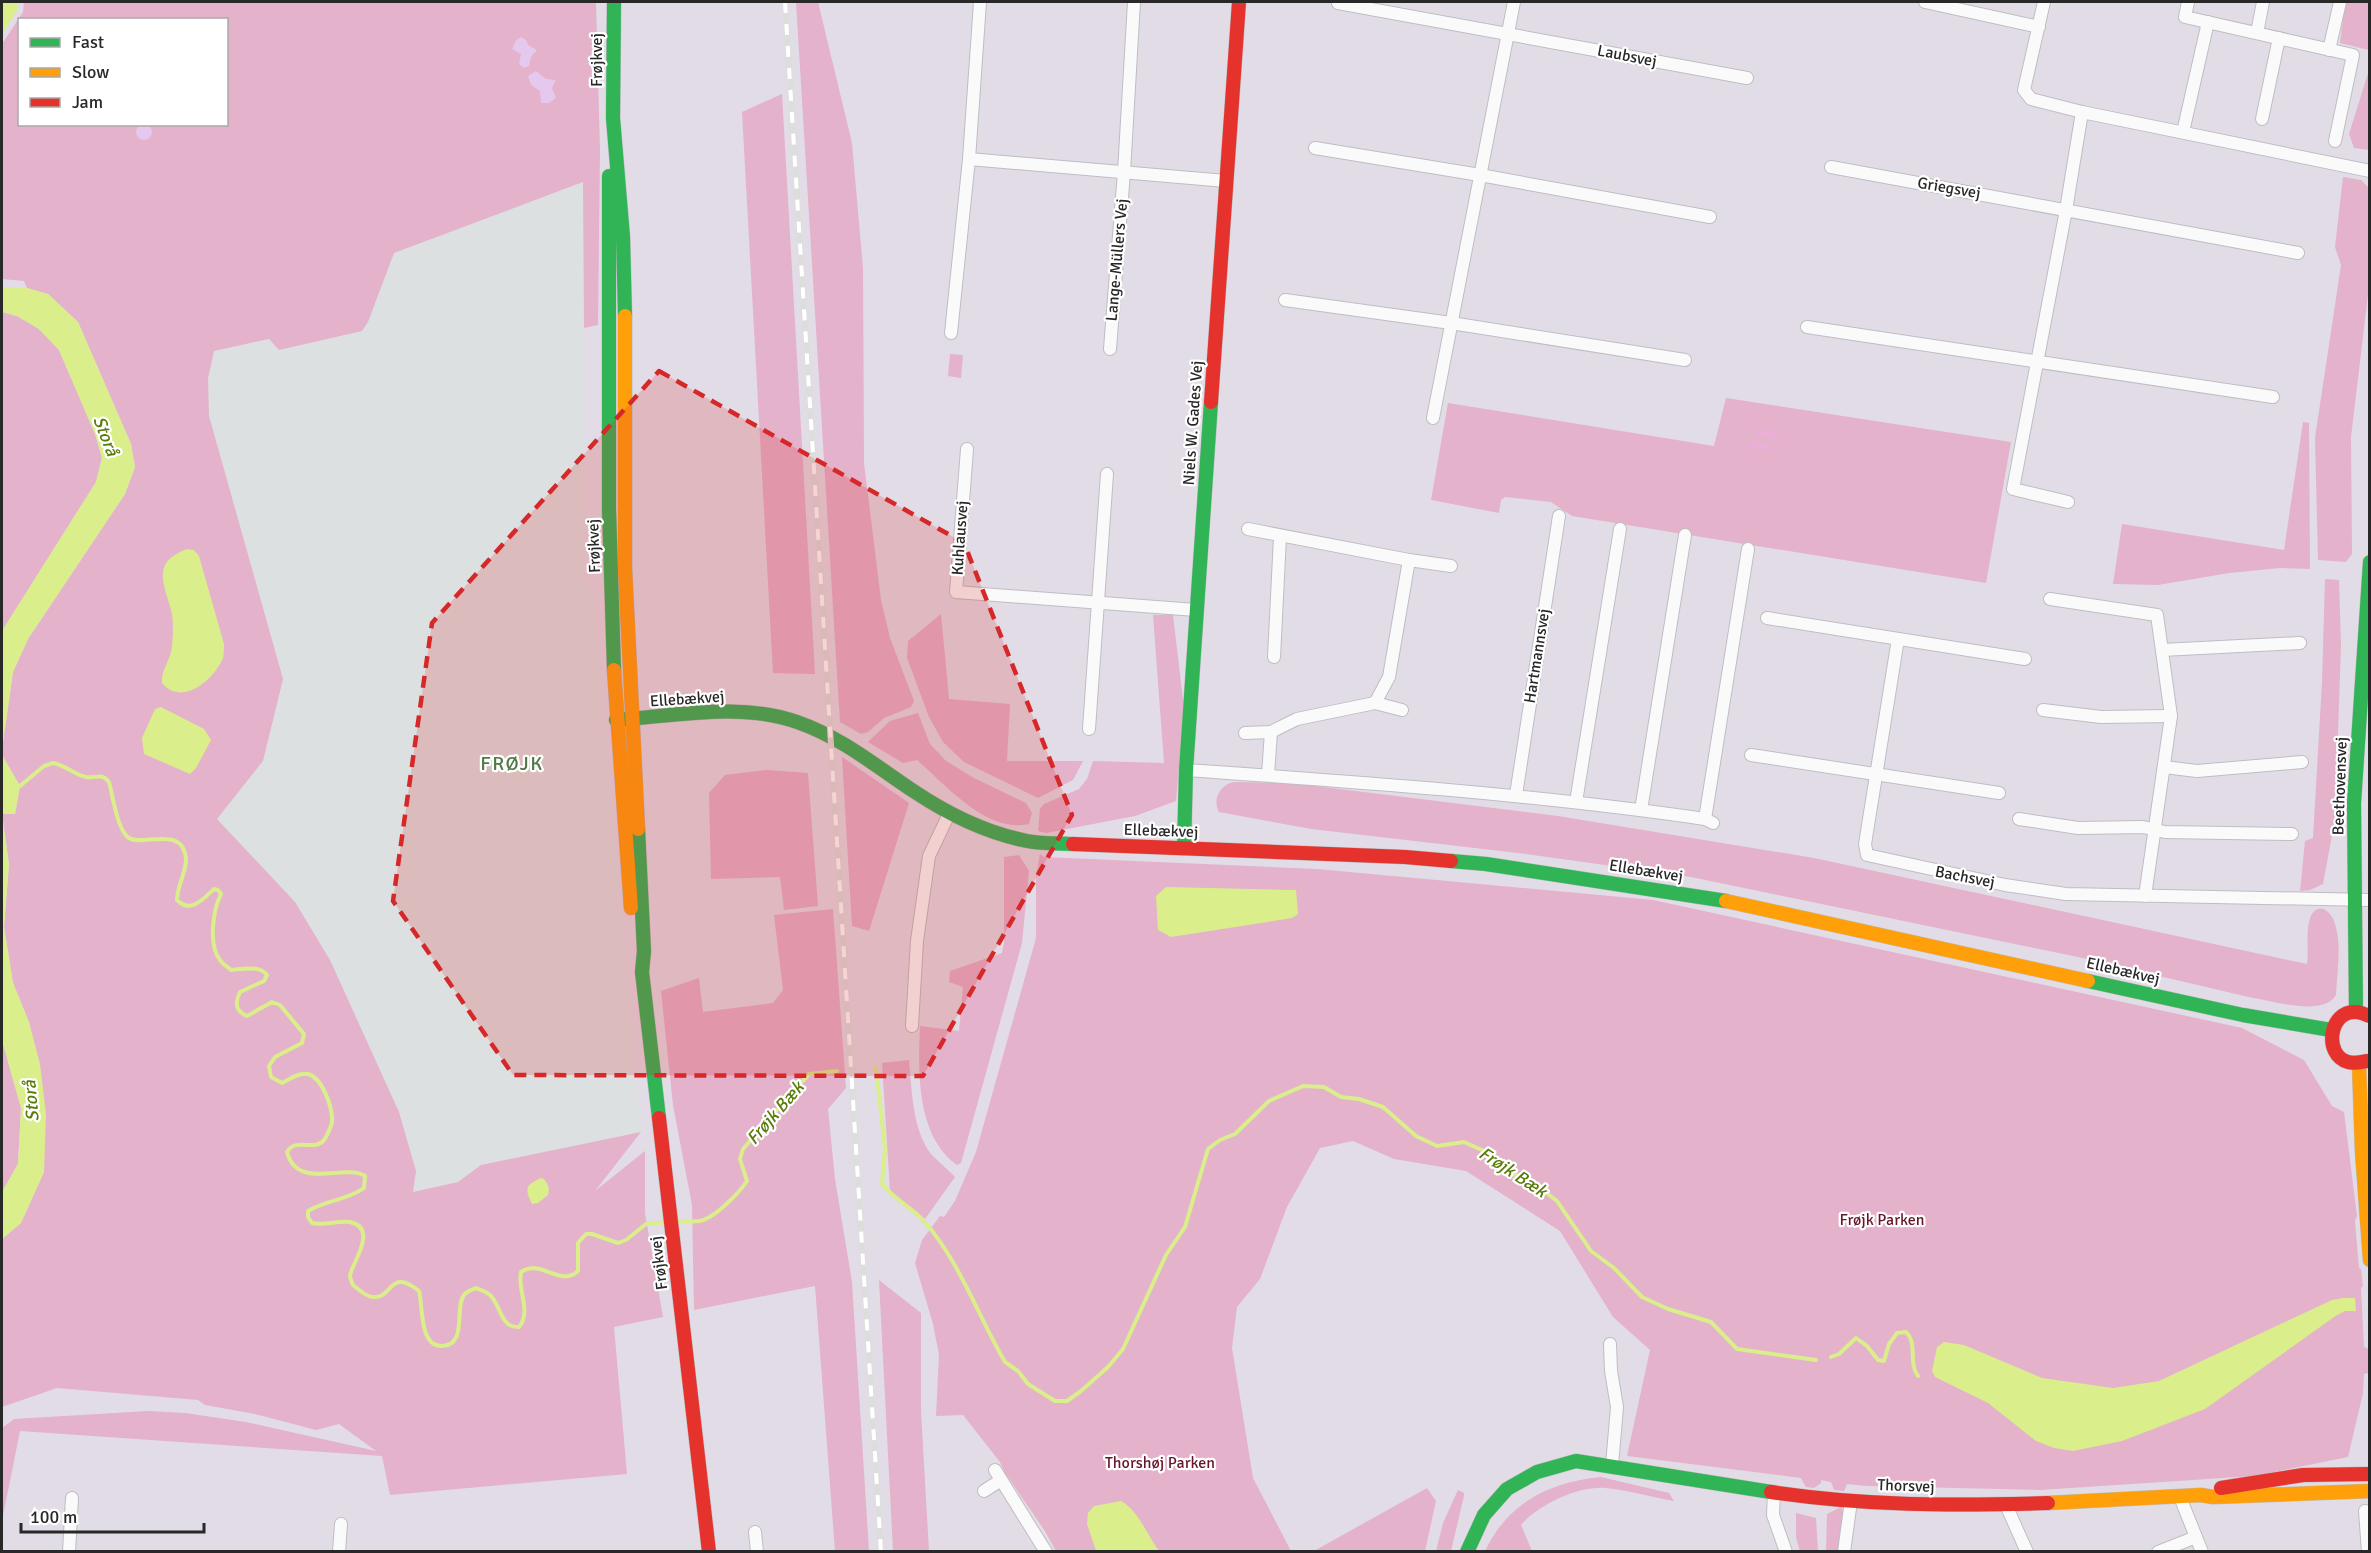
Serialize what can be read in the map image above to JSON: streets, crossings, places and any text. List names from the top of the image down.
{
  "streets": {
    "street": [
      "Laubsvej",
      "Frøjkvej",
      "Griegsvej",
      "Lange-Müllers Vej",
      "Niels W. Gades Vej",
      "Kuhlausvej",
      "Hartmannsvej",
      "Ellebækvej",
      "Beethovensvej",
      "Bachsvej",
      "Thorsvej"
    ]
  },
  "crossings": [
    ["Frøjkvej", "Ellebækvej"],
    ["Niels W. Gades Vej", "Kuhlausvej"],
    ["Niels W. Gades Vej", "Ellebækvej"],
    ["Beethovensvej", "Bachsvej"]
  ],
  "districts": ["FRØJK"],
  "water": ["Storå", "Frøjk Bæk"],
  "parks": ["Frøjk Parken", "Thorshøj Parken"],
  "legend": ["Fast", "Slow", "Jam"],
  "scale_bar": "100 m"
}
